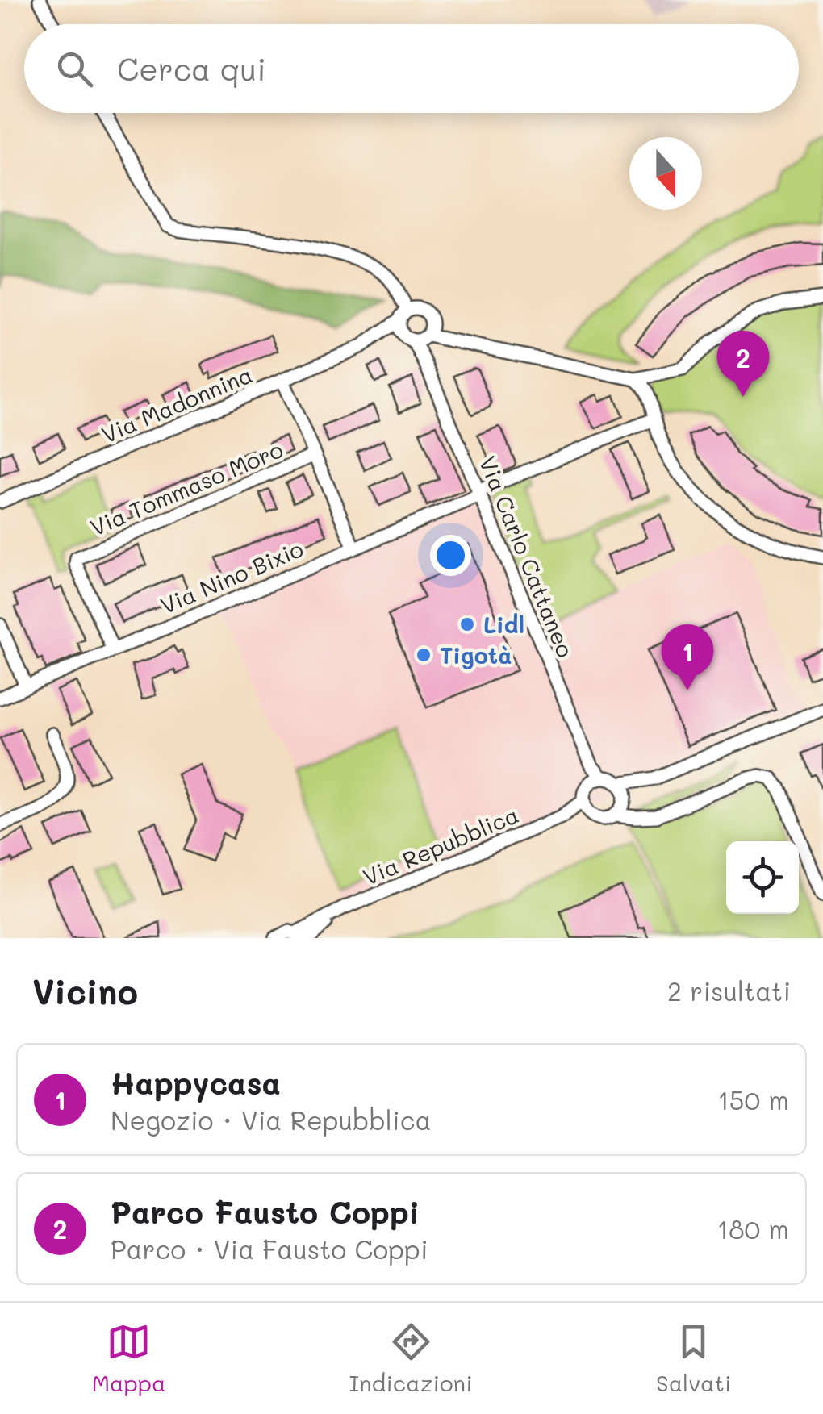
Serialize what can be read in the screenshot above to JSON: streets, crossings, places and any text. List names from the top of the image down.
{
  "streets": {
    "street": [
      "Via Madonnina",
      "Via Tommaso Moro",
      "Via Carlo Cattaneo",
      "Via Nino Bixio",
      "Via Repubblica"
    ]
  },
  "crossings": [
    ["Via Madonnina", "Via Carlo Cattaneo"],
    ["Via Tommaso Moro", "Via Nino Bixio"],
    ["Via Carlo Cattaneo", "Via Nino Bixio"],
    ["Via Carlo Cattaneo", "Via Repubblica"]
  ],
  "places": ["Lidl", "Tigotà"],
  "north": "bottom",
  "page": {
    "search": "Cerca qui",
    "pins": ["2", "1"],
    "heading": ["Vicino", "2 risultati"],
    "list": [
      {
        "mark": "1",
        "name": "Happycasa",
        "note": "Negozio · Via Repubblica",
        "value": "150 m"
      },
      {
        "mark": "2",
        "name": "Parco Fausto Coppi",
        "note": "Parco · Via Fausto Coppi",
        "value": "180 m"
      }
    ],
    "nav": ["Mappa", "Indicazioni", "Salvati"]
  }
}
